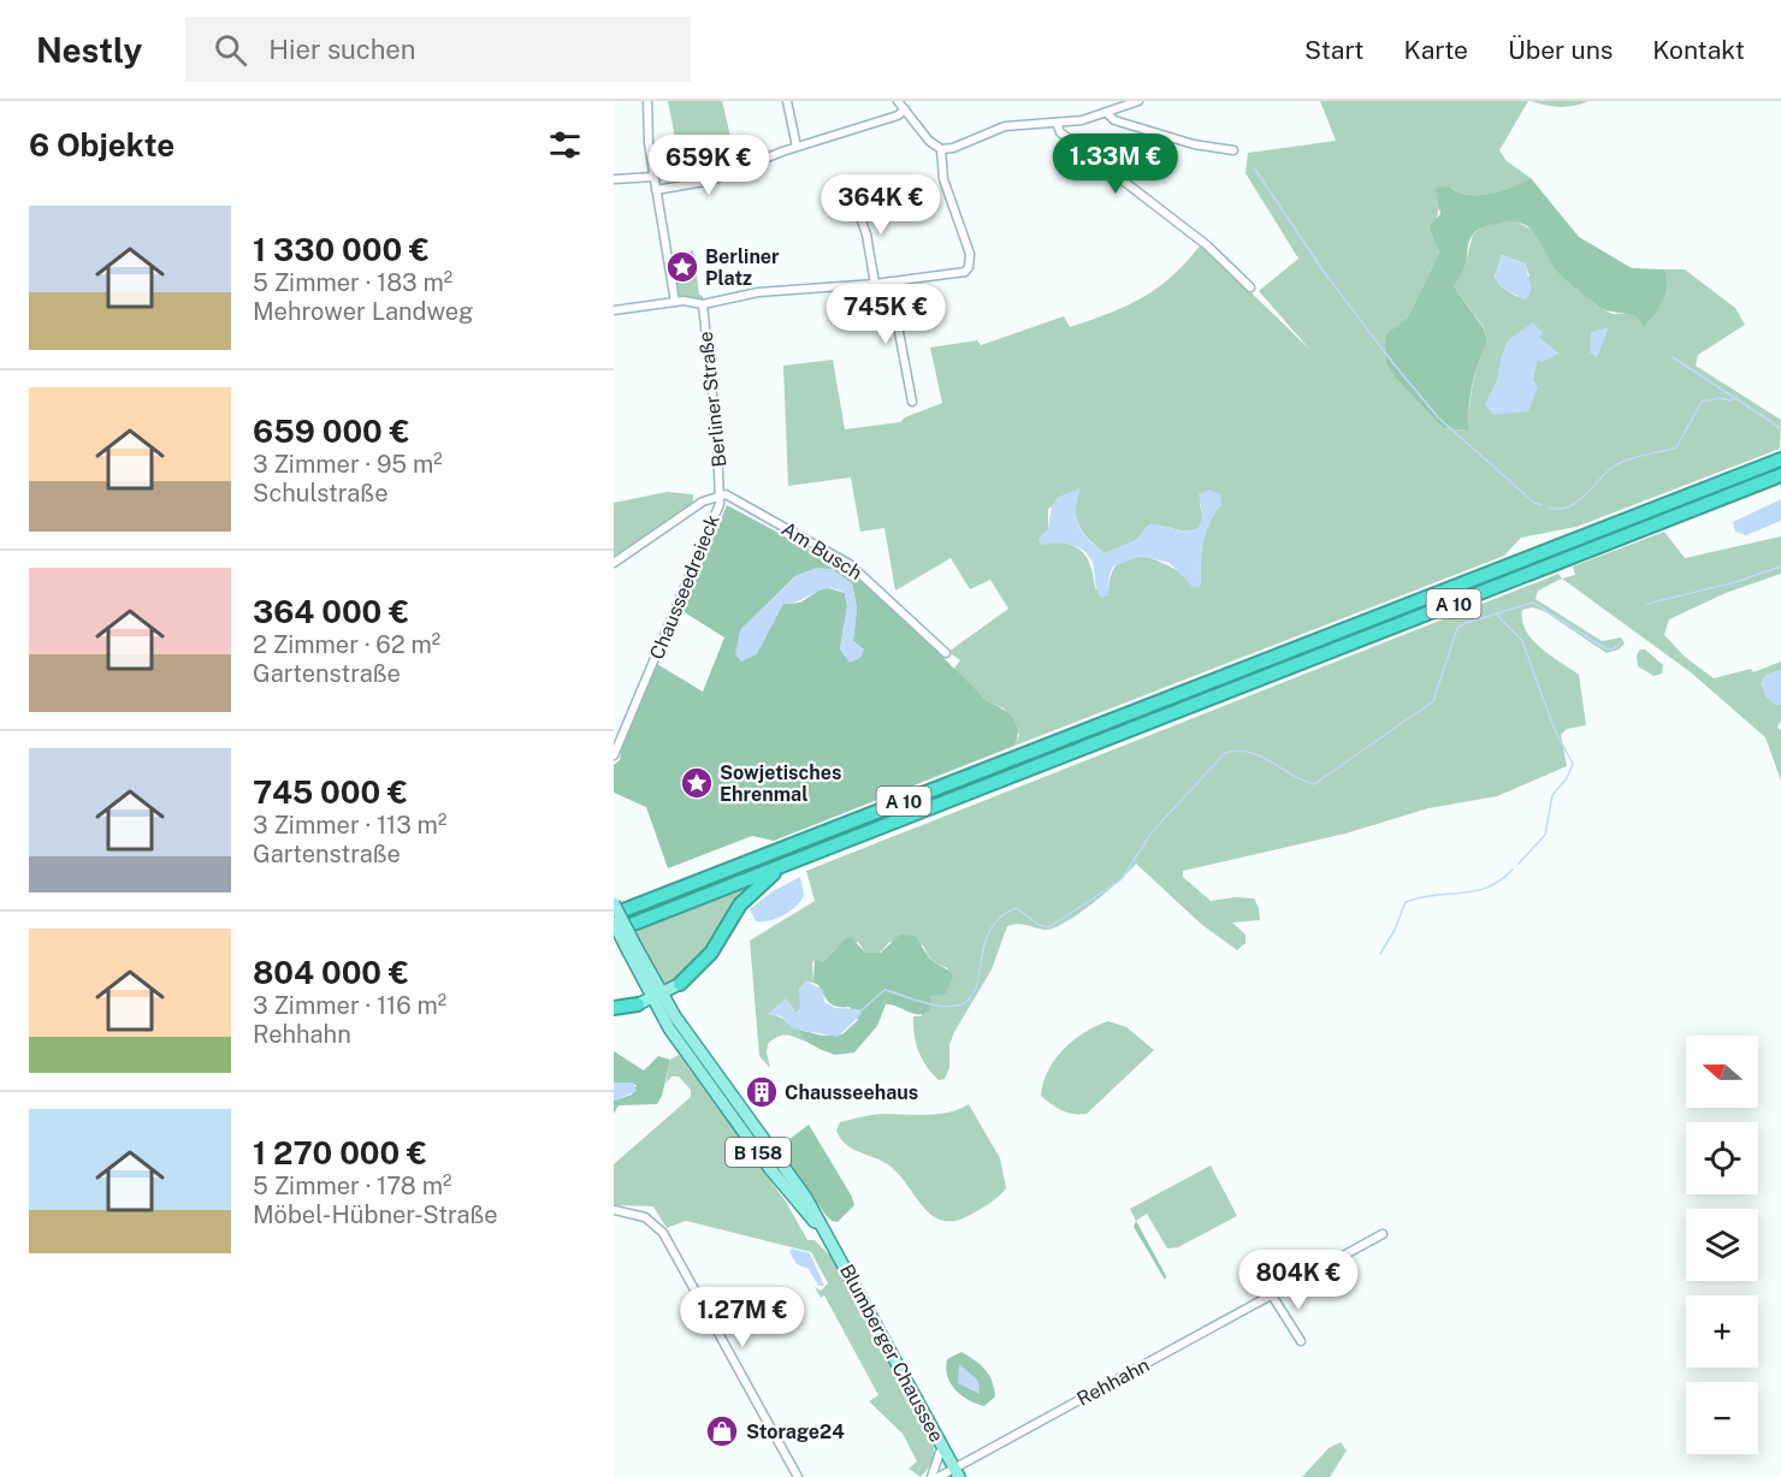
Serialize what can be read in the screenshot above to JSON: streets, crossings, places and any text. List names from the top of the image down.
{
  "streets": {
    "highway": ["A 10"],
    "main road": ["B 158", "Blumberger Chaussee"],
    "street": [
      "Berliner Straße",
      "Am Busch",
      "Chausseedreieck",
      "Rehhahn"
    ]
  },
  "crossings": [
    ["Berliner Straße", "Am Busch"],
    ["Berliner Straße", "Chausseedreieck"],
    ["Am Busch", "Chausseedreieck"],
    ["B 158", "Blumberger Chaussee"],
    ["Blumberger Chaussee", "Rehhahn"]
  ],
  "places": {
    "place": ["Berliner Platz", "Sowjetisches Ehrenmal"],
    "building": ["Chausseehaus"],
    "shop": ["Storage24"]
  },
  "north": "left",
  "page": {
    "header": "Nestly",
    "search": "Hier suchen",
    "nav": [
      "Start",
      "Karte",
      "Über uns",
      "Kontakt"
    ],
    "heading": "6 Objekte",
    "price": [
      "1.33M €",
      "659K €",
      "364K €",
      "745K €",
      "804K €",
      "1.27M €"
    ],
    "list": [
      {
        "name": "1 330 000 €",
        "note": "5 Zimmer · 183 m² · Mehrower Landweg"
      },
      {
        "name": "659 000 €",
        "note": "3 Zimmer · 95 m² · Schulstraße"
      },
      {
        "name": "364 000 €",
        "note": "2 Zimmer · 62 m² · Gartenstraße"
      },
      {
        "name": "745 000 €",
        "note": "3 Zimmer · 113 m² · Gartenstraße"
      },
      {
        "name": "804 000 €",
        "note": "3 Zimmer · 116 m² · Rehhahn"
      },
      {
        "name": "1 270 000 €",
        "note": "5 Zimmer · 178 m² · Möbel-Hübner-Straße"
      }
    ],
    "map_buttons": ["+", "−"]
  }
}
